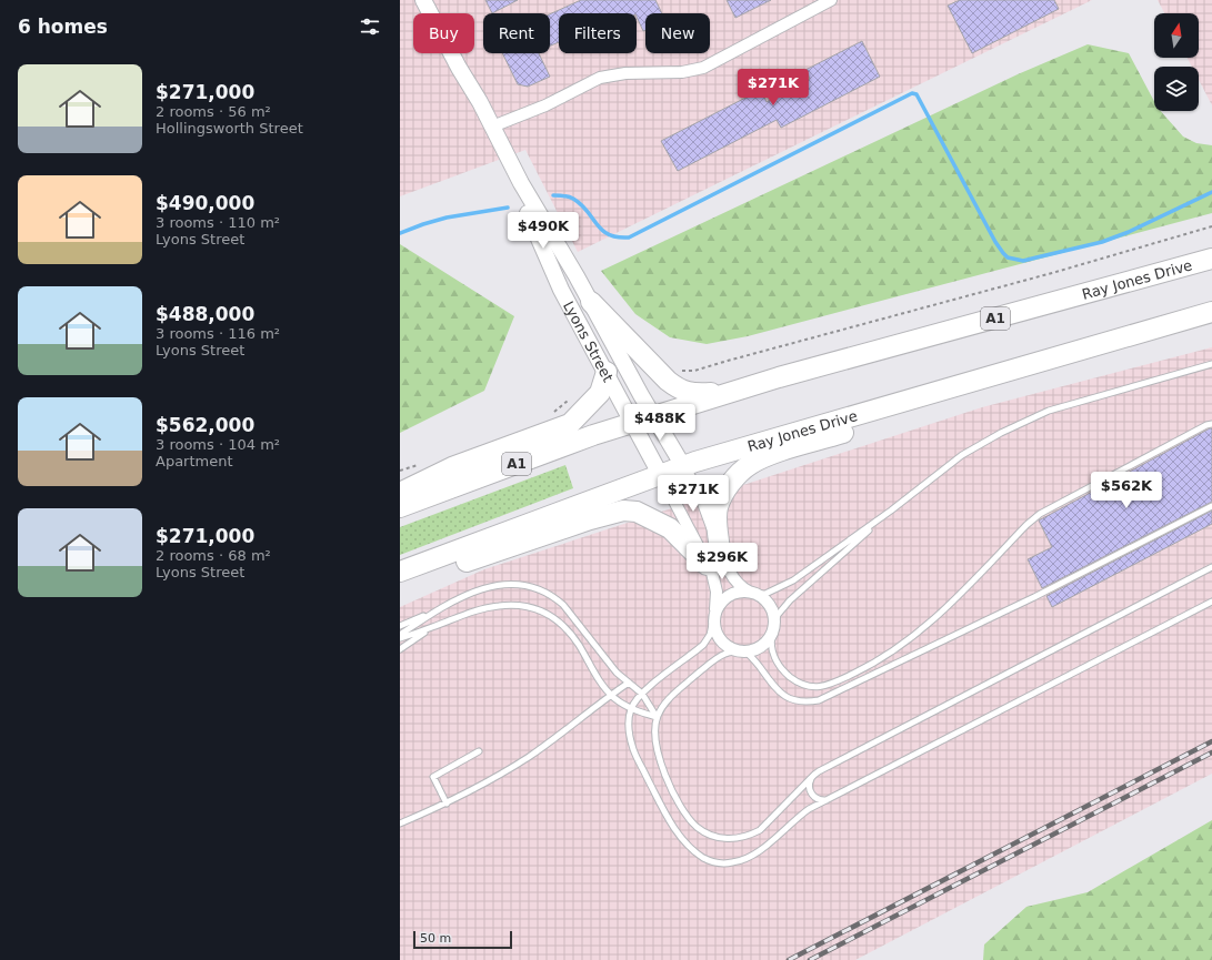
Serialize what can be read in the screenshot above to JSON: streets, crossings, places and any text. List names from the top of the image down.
{
  "streets": {
    "highway": ["Ray Jones Drive", "A1"],
    "street": ["Lyons Street"]
  },
  "crossings": [
    ["Ray Jones Drive", "Lyons Street"]
  ],
  "scale_bar": "50 m",
  "north": "top",
  "page": {
    "heading": "6 homes",
    "chip": [
      "Buy",
      "Rent",
      "Filters",
      "New"
    ],
    "list": [
      {
        "name": "$271,000",
        "note": "2 rooms · 56 m² · Hollingsworth Street"
      },
      {
        "name": "$490,000",
        "note": "3 rooms · 110 m² · Lyons Street"
      },
      {
        "name": "$488,000",
        "note": "3 rooms · 116 m² · Lyons Street"
      },
      {
        "name": "$562,000",
        "note": "3 rooms · 104 m² · Apartment"
      },
      {
        "name": "$271,000",
        "note": "2 rooms · 68 m² · Lyons Street"
      }
    ],
    "price": [
      "$271K",
      "$490K",
      "$488K",
      "$562K",
      "$271K",
      "$296K"
    ],
    "scale": "50 m"
  }
}
